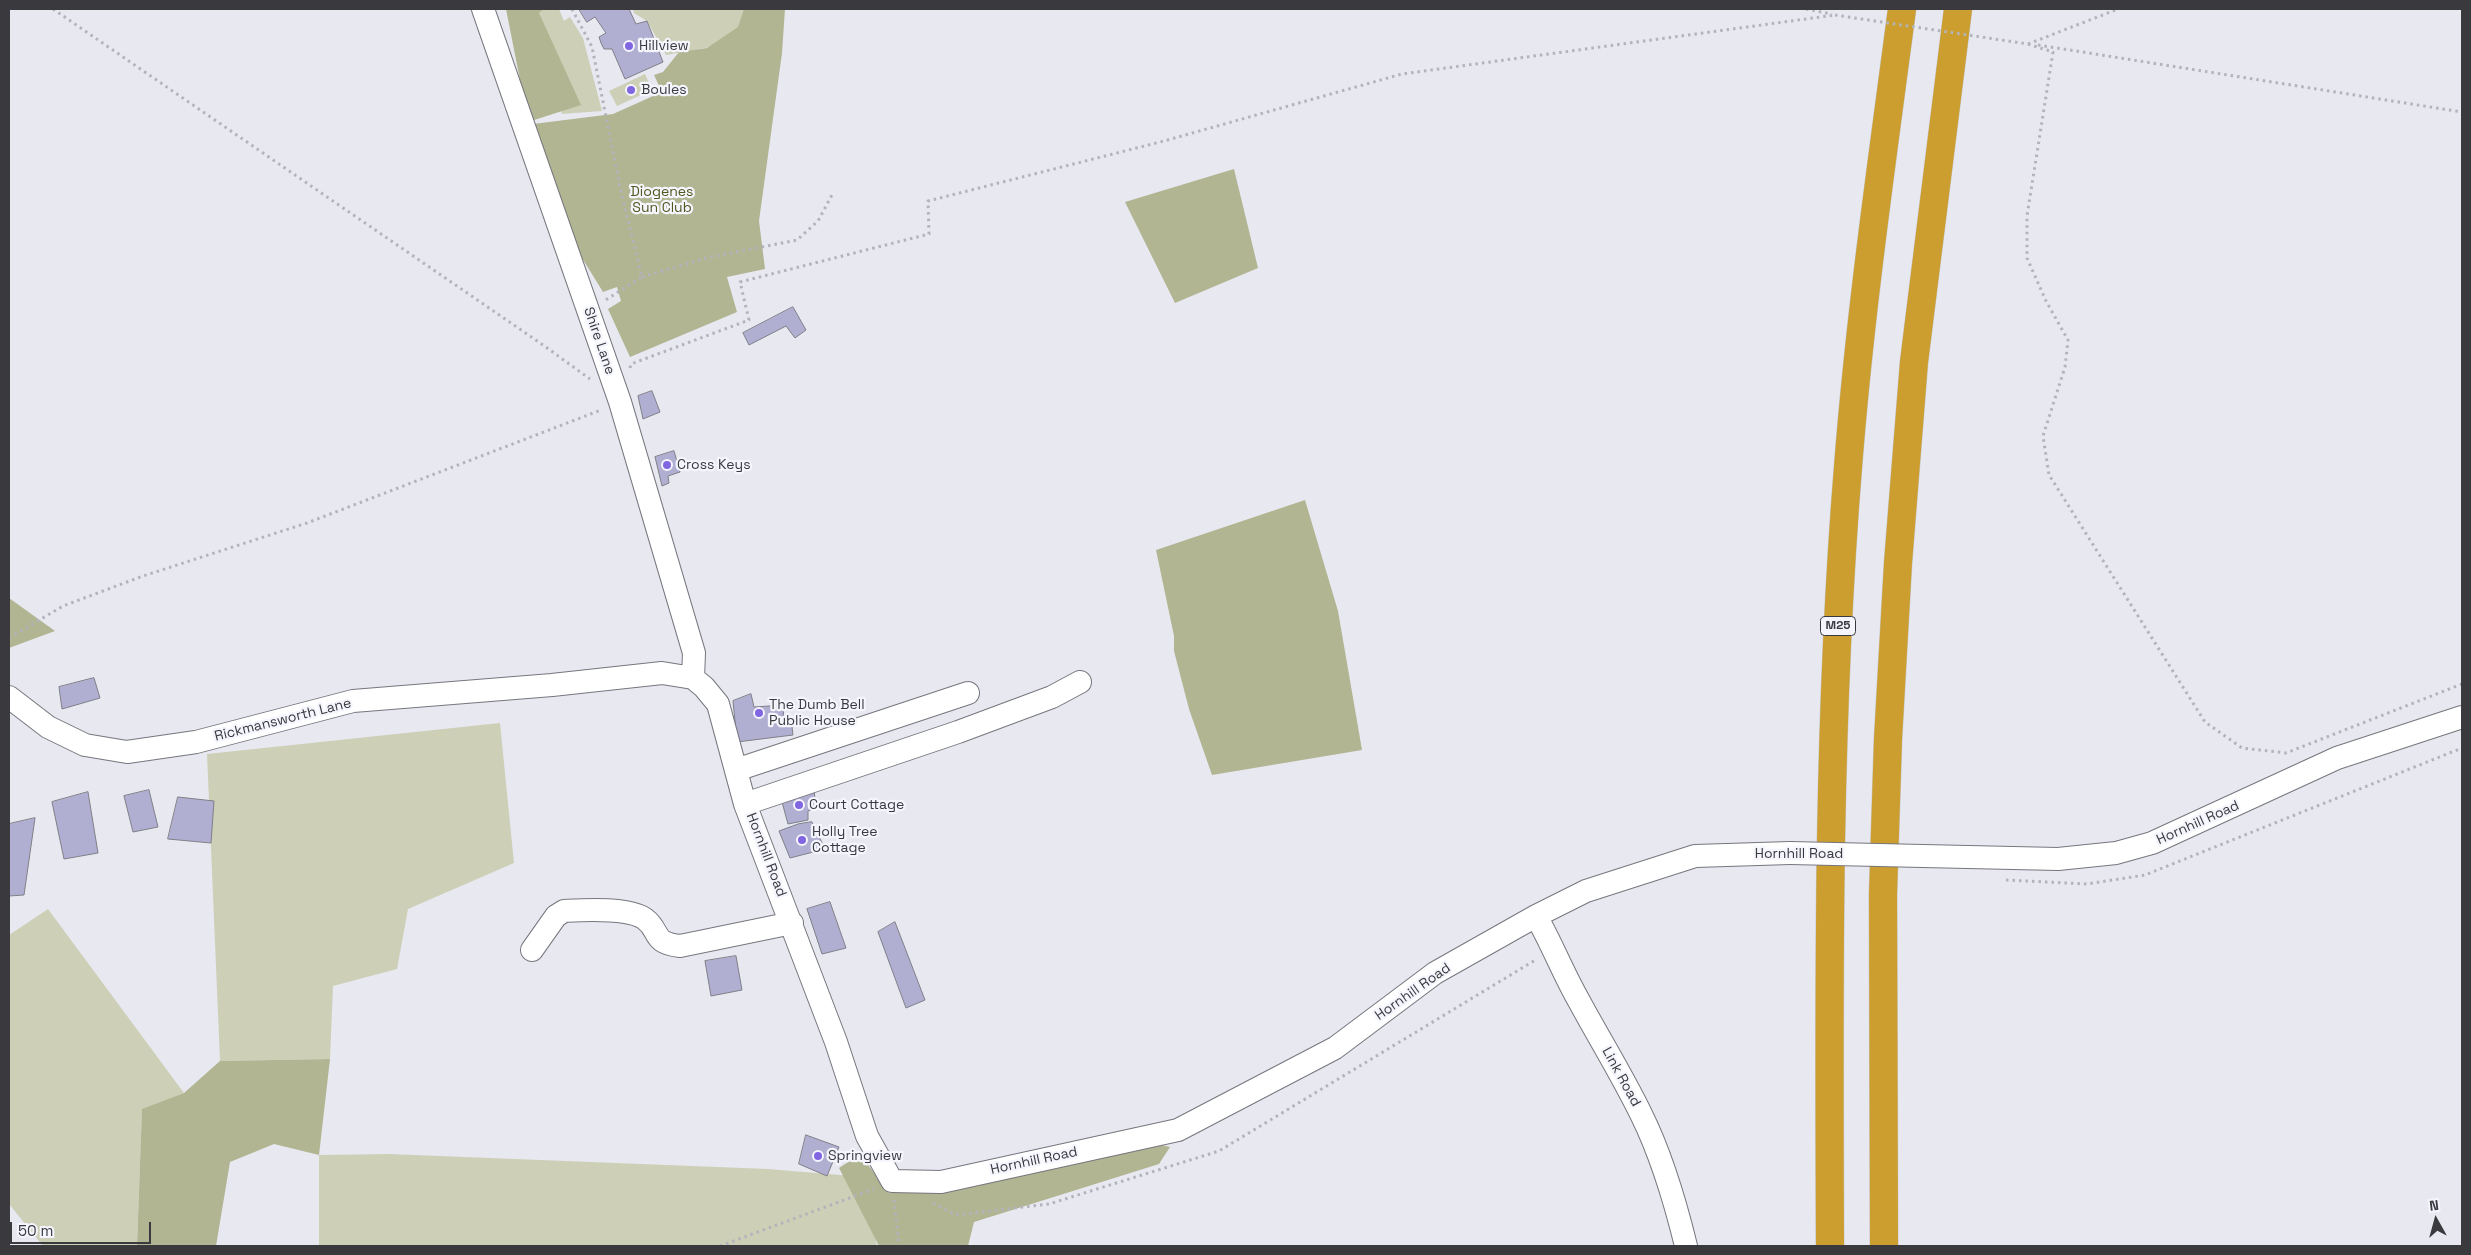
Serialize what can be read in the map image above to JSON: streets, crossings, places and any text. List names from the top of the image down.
{
  "streets": {
    "highway": ["M25"],
    "street": [
      "Shire Lane",
      "Rickmansworth Lane",
      "Hornhill Road",
      "Link Road"
    ]
  },
  "crossings": [
    ["Shire Lane", "Rickmansworth Lane"],
    ["Shire Lane", "Hornhill Road"],
    ["Rickmansworth Lane", "Hornhill Road"],
    ["Hornhill Road", "Link Road"]
  ],
  "parks": ["Diogenes Sun Club"],
  "places": [
    "Hillview",
    "Boules",
    "Cross Keys",
    "The Dumb Bell Public House",
    "Court Cottage",
    "Holly Tree Cottage",
    "Springview"
  ],
  "scale_bar": "50 m",
  "north": "top"
}
